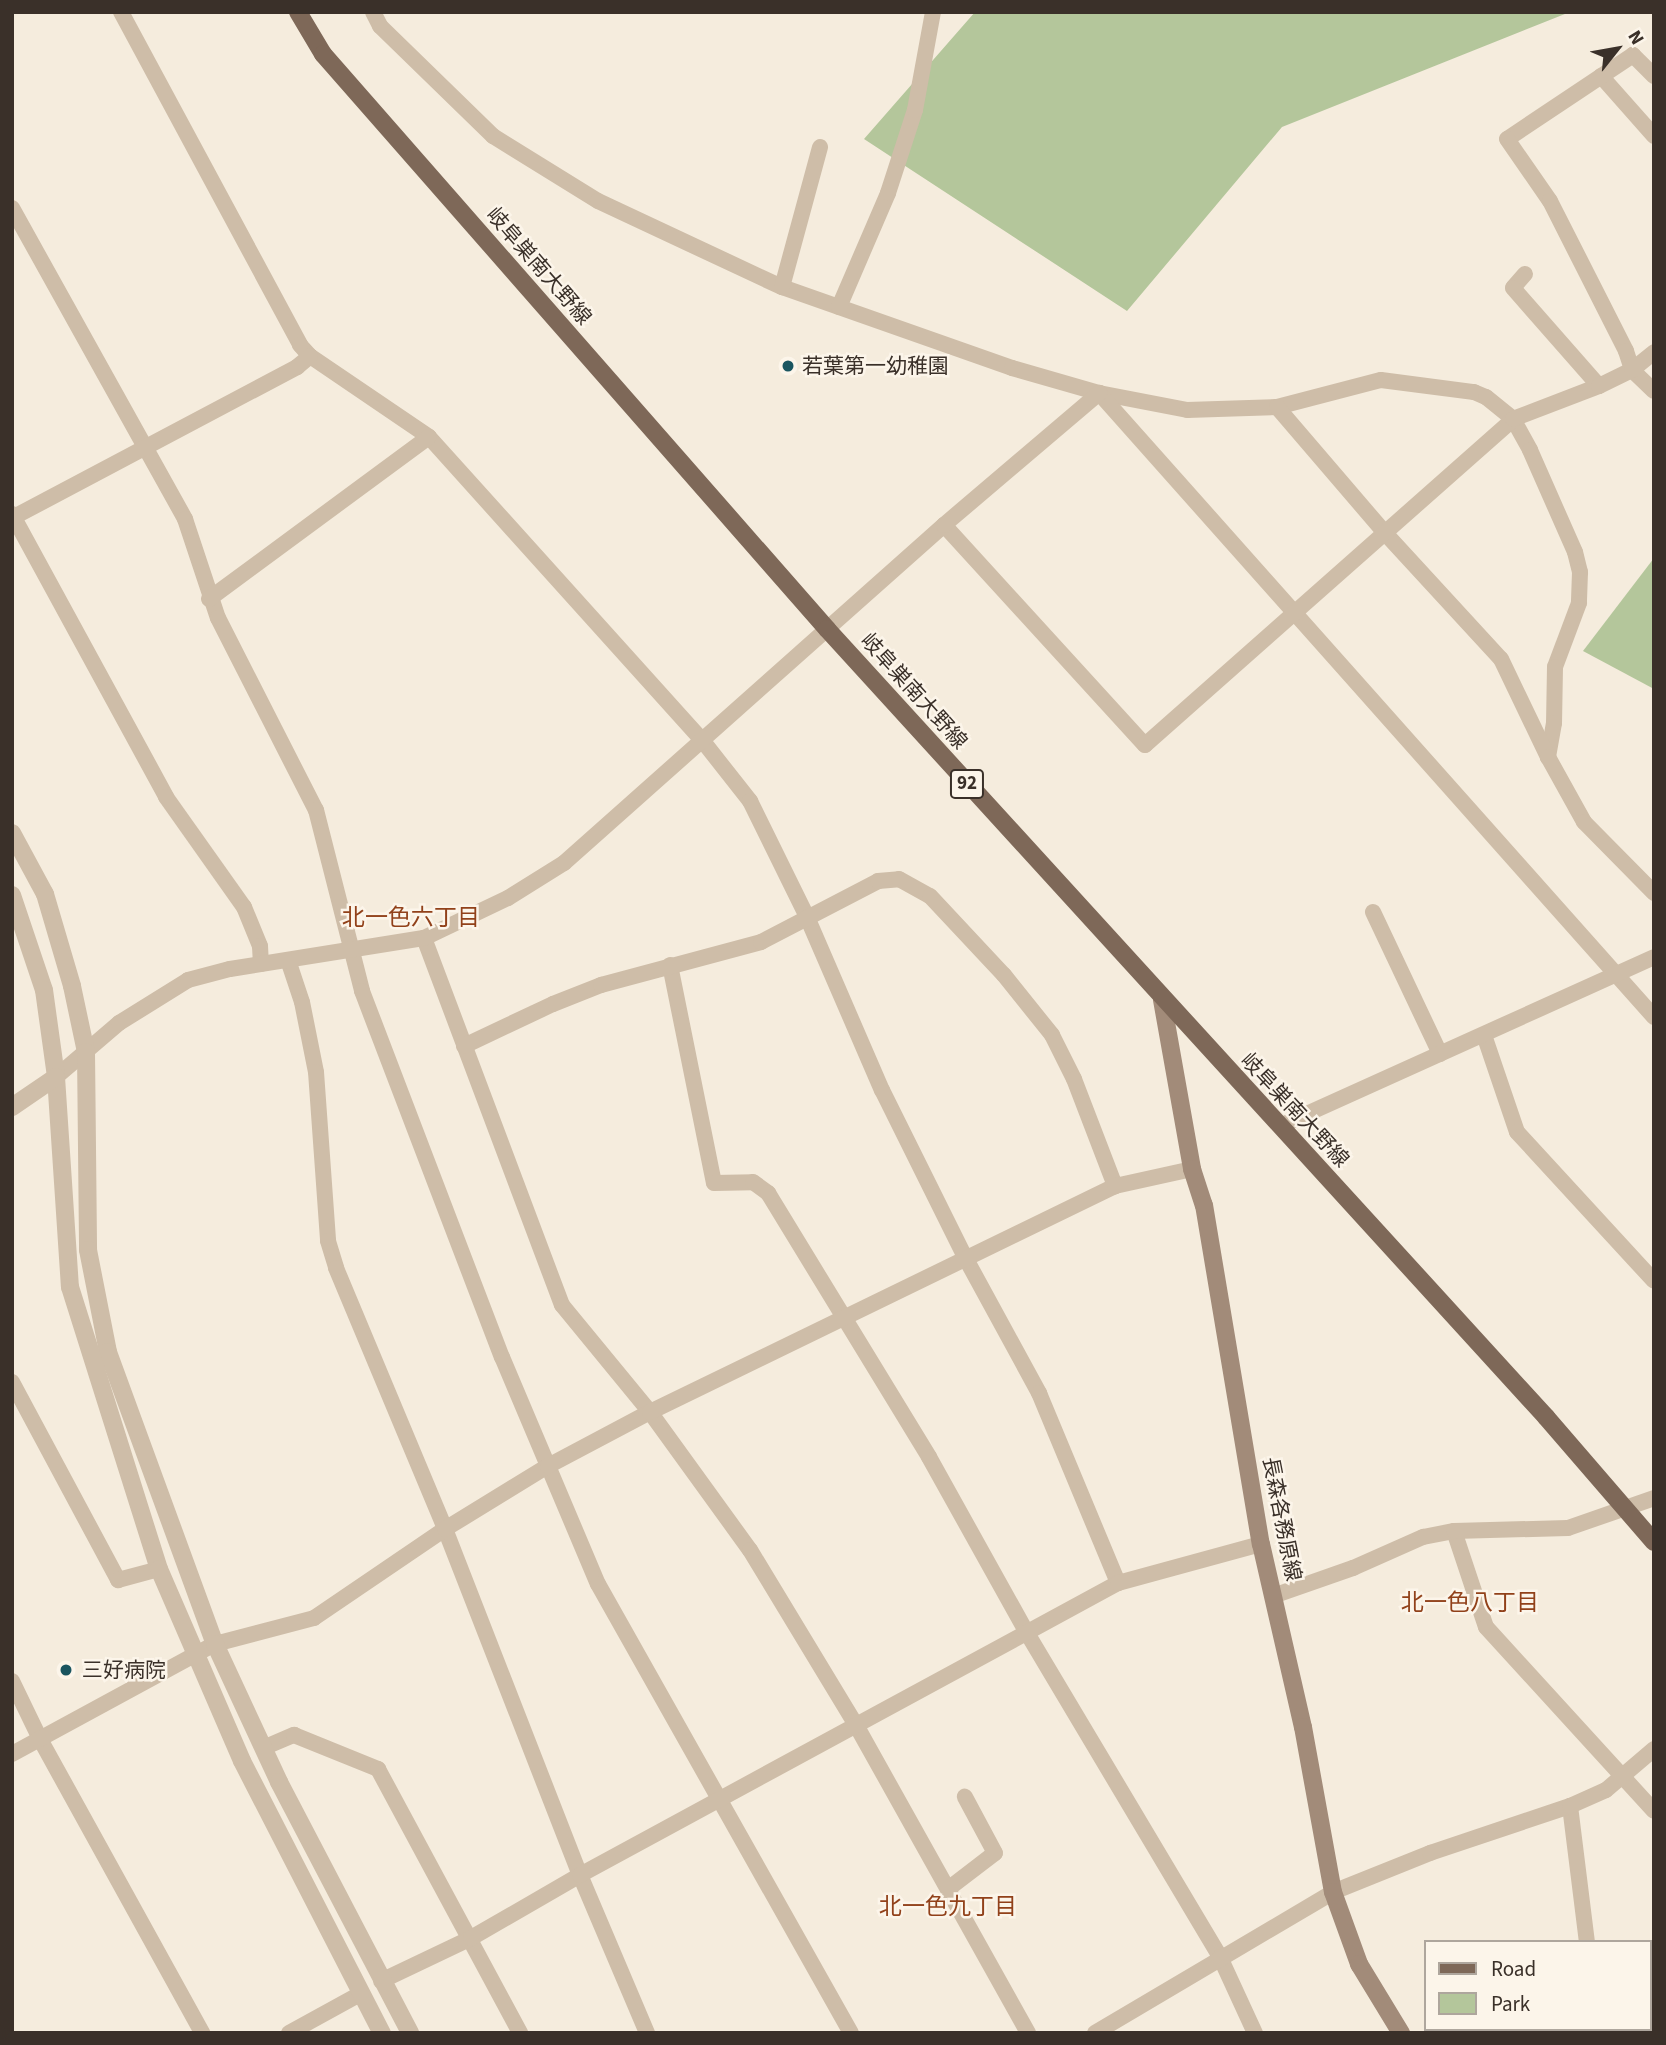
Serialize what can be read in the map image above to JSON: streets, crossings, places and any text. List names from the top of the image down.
{
  "streets": {
    "main road": ["岐阜巣南大野線", "92", "長森各務原線"]
  },
  "crossings": [
    ["岐阜巣南大野線", "長森各務原線"]
  ],
  "districts": ["北一色六丁目", "北一色八丁目", "北一色九丁目"],
  "places": ["若葉第一幼稚園", "三好病院"],
  "legend": ["Road", "Park"],
  "north": "top right"
}
